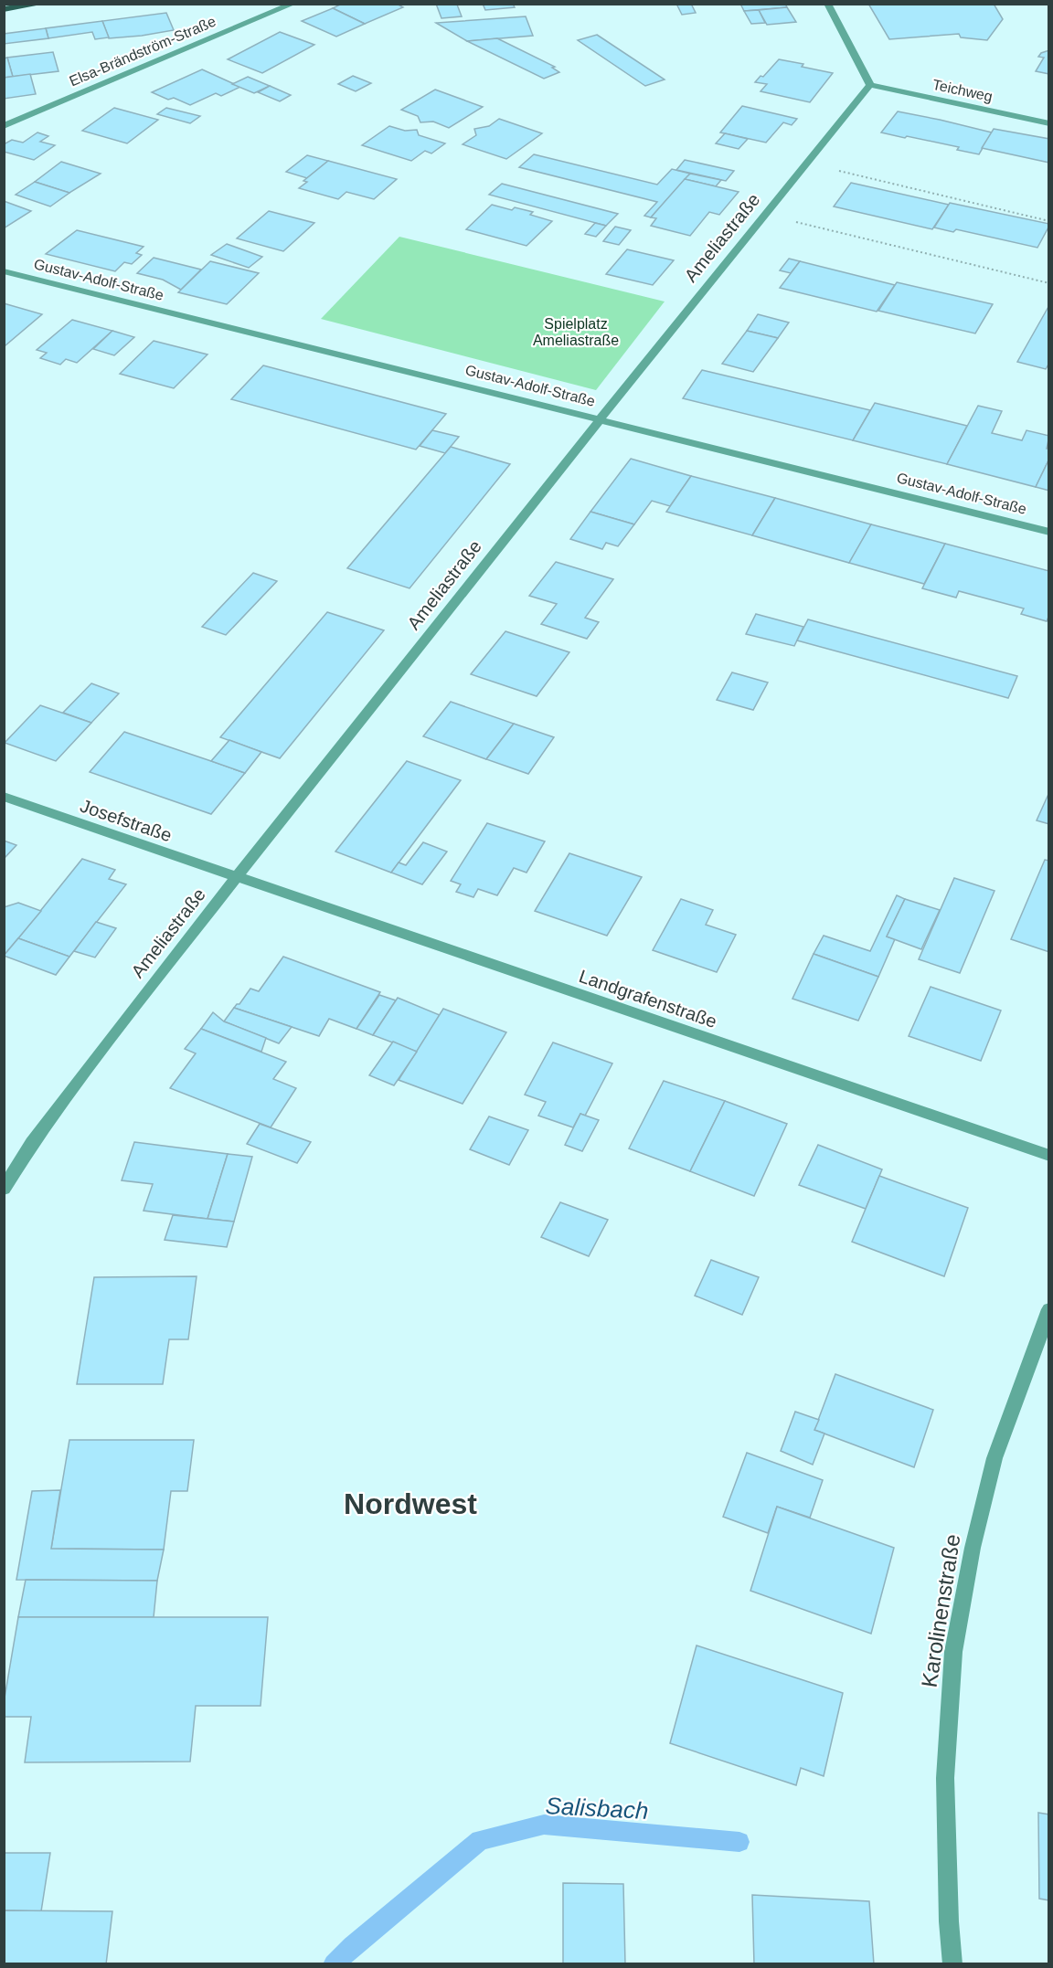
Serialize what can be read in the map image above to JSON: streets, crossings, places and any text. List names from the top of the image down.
{
  "streets": {
    "street": [
      "Elsa-Brändström-Straße",
      "Teichweg",
      "Ameliastraße",
      "Gustav-Adolf-Straße",
      "Josefstraße",
      "Landgrafenstraße",
      "Karolinenstraße"
    ]
  },
  "crossings": [
    ["Teichweg", "Ameliastraße"],
    ["Ameliastraße", "Gustav-Adolf-Straße"],
    ["Ameliastraße", "Josefstraße"],
    ["Ameliastraße", "Landgrafenstraße"],
    ["Josefstraße", "Landgrafenstraße"]
  ],
  "districts": ["Nordwest"],
  "water": ["Salisbach"],
  "parks": ["Spielplatz Ameliastraße"]
}
